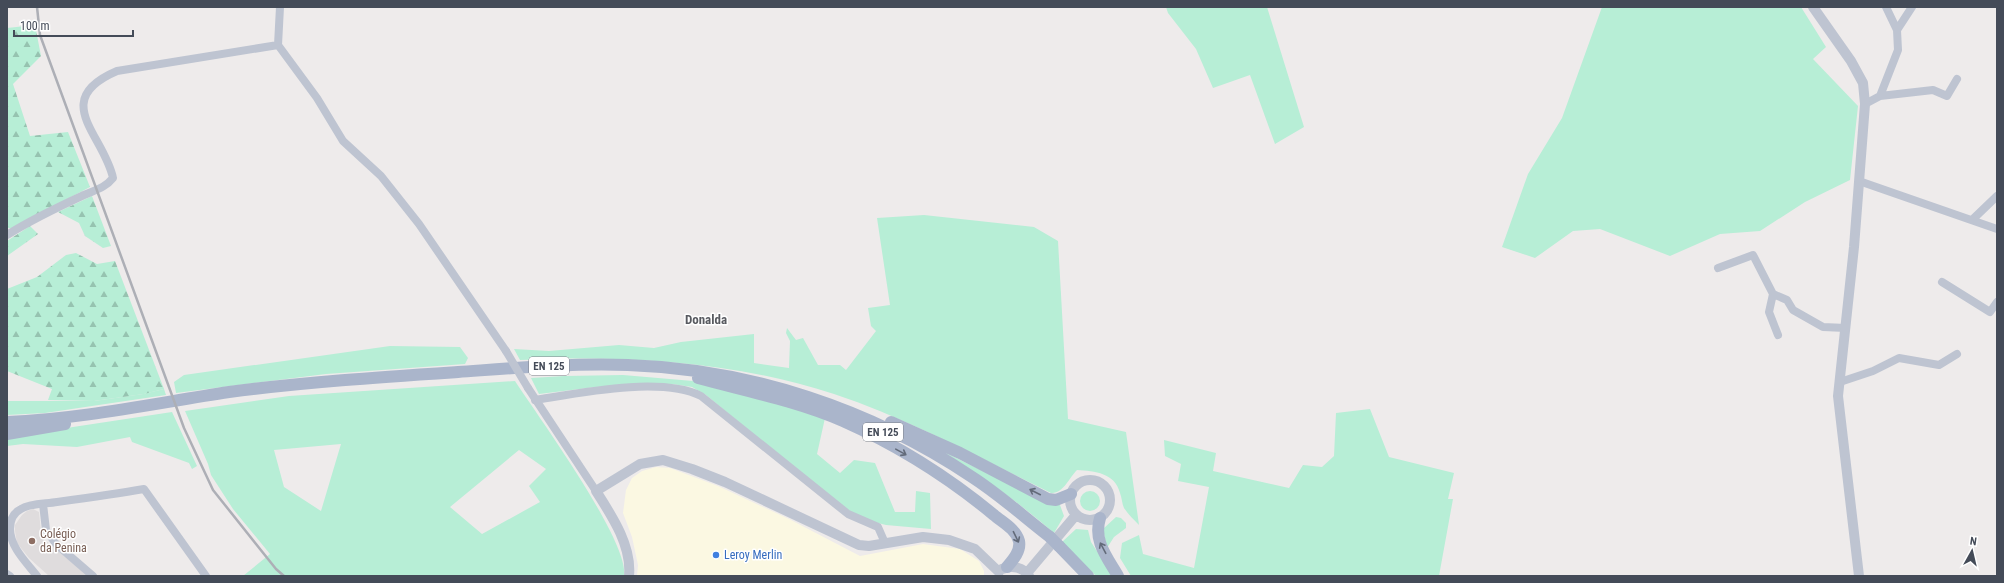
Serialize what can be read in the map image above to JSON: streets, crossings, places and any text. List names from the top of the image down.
{
  "streets": {
    "main road": ["EN 125"]
  },
  "districts": ["Donalda"],
  "places": ["Colégio da Penina", "Leroy Merlin"],
  "scale_bar": "100 m",
  "north": "top"
}
